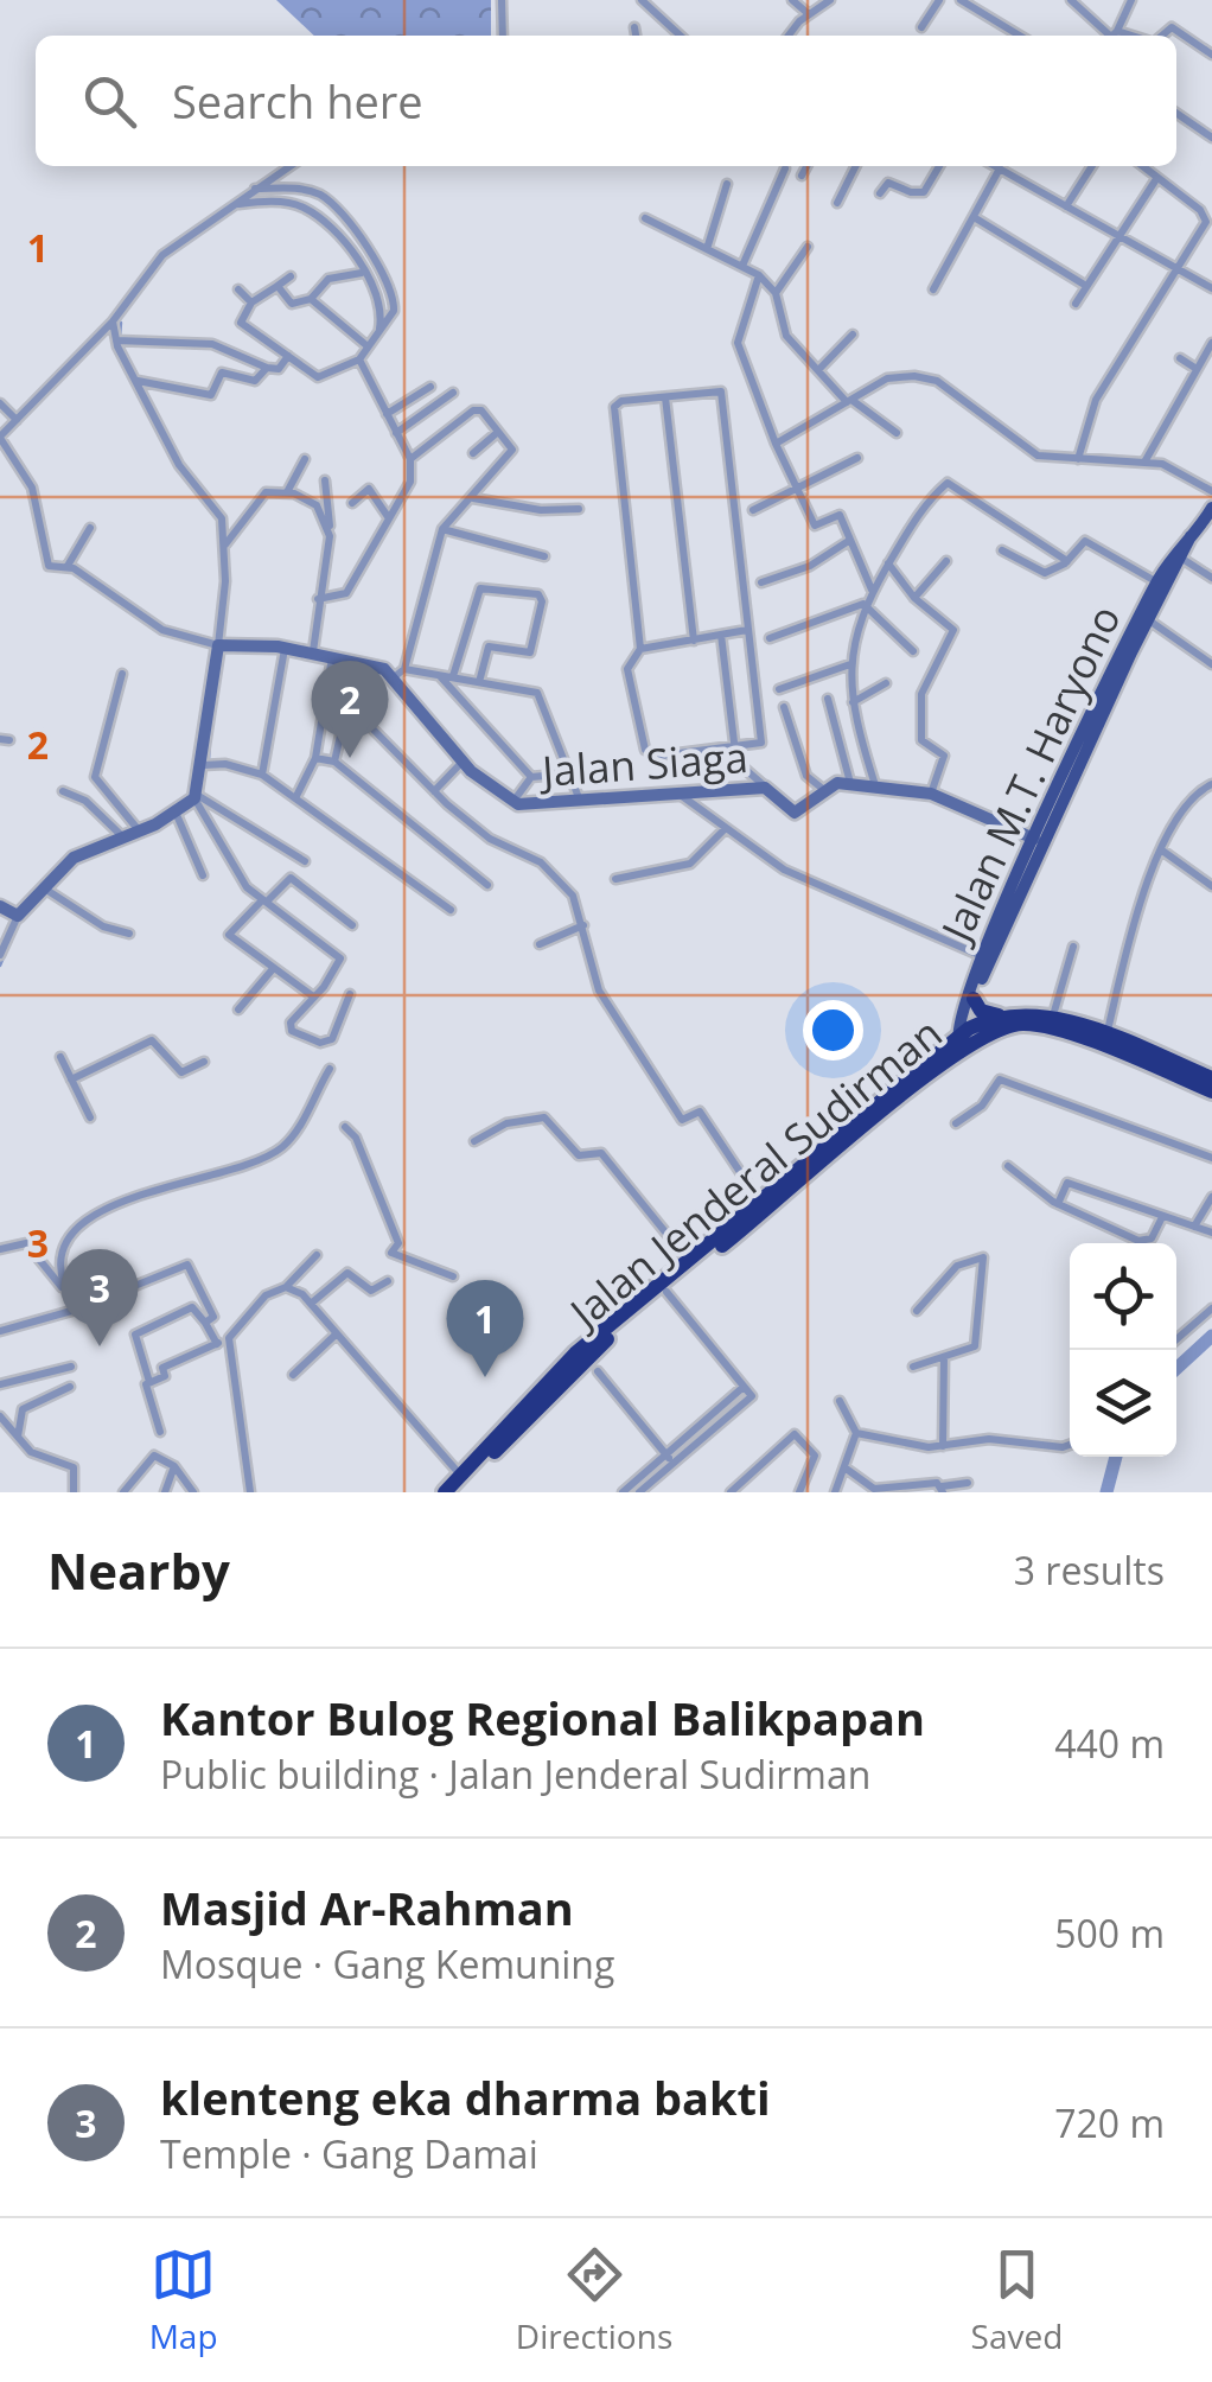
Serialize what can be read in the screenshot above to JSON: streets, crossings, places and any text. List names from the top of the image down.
{
  "streets": {
    "highway": ["Jalan Jenderal Sudirman"],
    "main road": ["Jalan M.T. Haryono"],
    "street": ["Jalan Siaga"]
  },
  "crossings": [
    ["Jalan Siaga", "Jalan M.T. Haryono"],
    ["Jalan M.T. Haryono", "Jalan Jenderal Sudirman"]
  ],
  "page": {
    "search": "Search here",
    "pins": ["2", "3", "1"],
    "heading": ["Nearby", "3 results"],
    "list": [
      {
        "mark": "1",
        "name": "Kantor Bulog Regional Balikpapan",
        "note": "Public building · Jalan Jenderal Sudirman",
        "value": "440 m"
      },
      {
        "mark": "2",
        "name": "Masjid Ar-Rahman",
        "note": "Mosque · Gang Kemuning",
        "value": "500 m"
      },
      {
        "mark": "3",
        "name": "klenteng eka dharma bakti",
        "note": "Temple · Gang Damai",
        "value": "720 m"
      }
    ],
    "nav": ["Map", "Directions", "Saved"]
  },
  "grid": {
    "rows": ["1", "2", "3"]
  }
}
